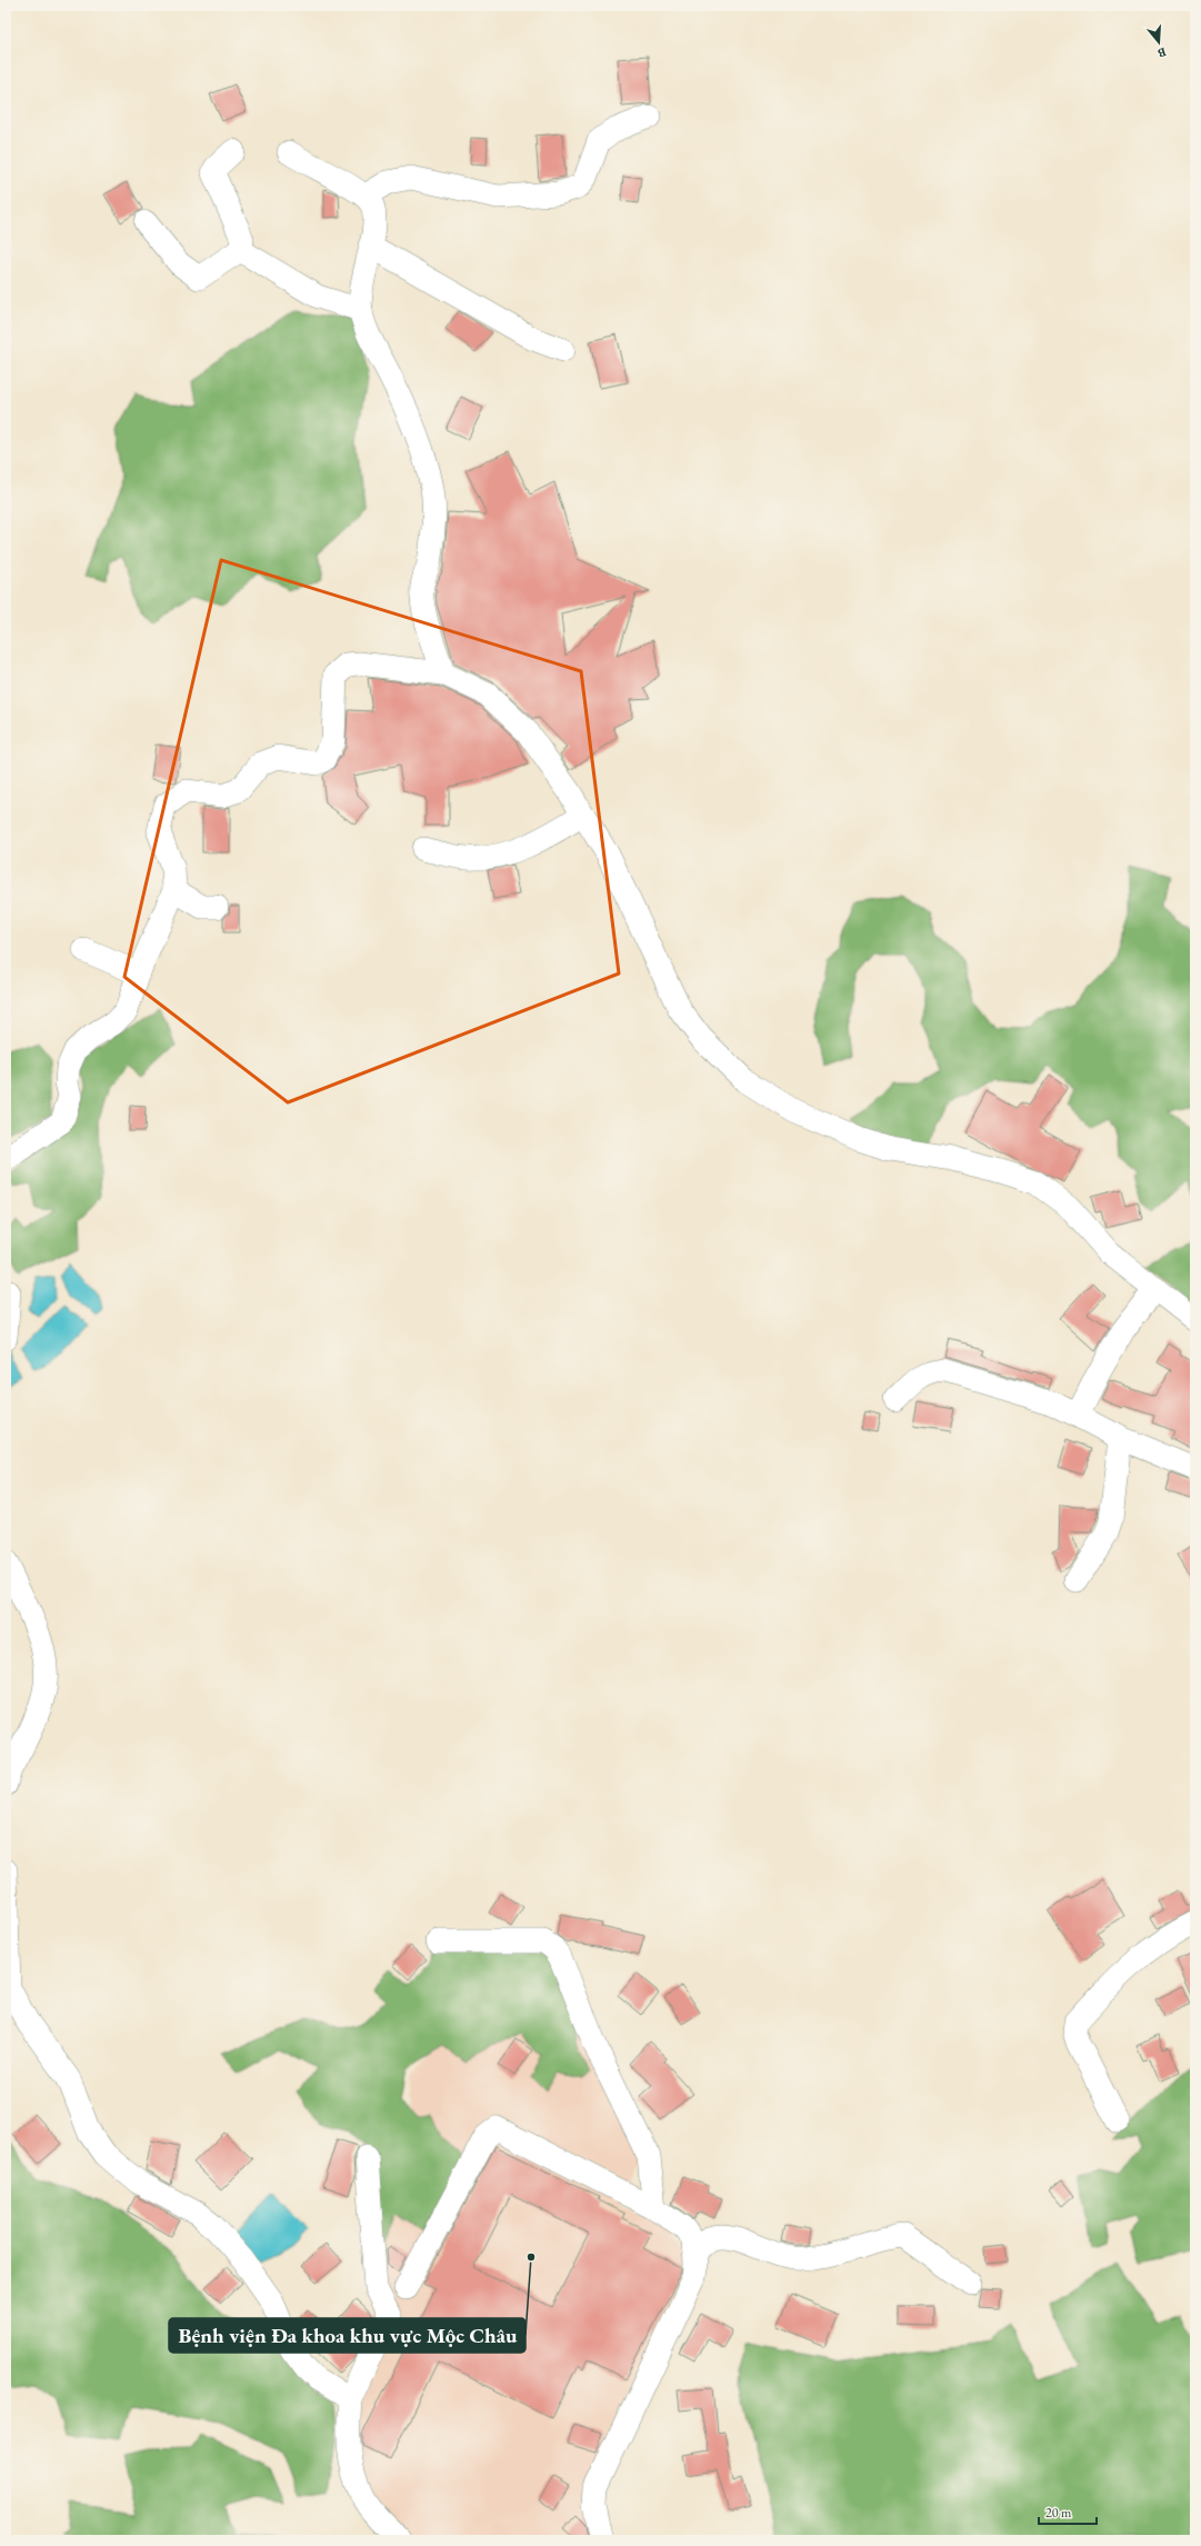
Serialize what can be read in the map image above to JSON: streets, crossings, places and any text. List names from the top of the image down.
{
  "places": ["Bệnh viện Đa khoa khu vực Mộc Châu"],
  "scale_bar": "20 m",
  "north": "bottom"
}
